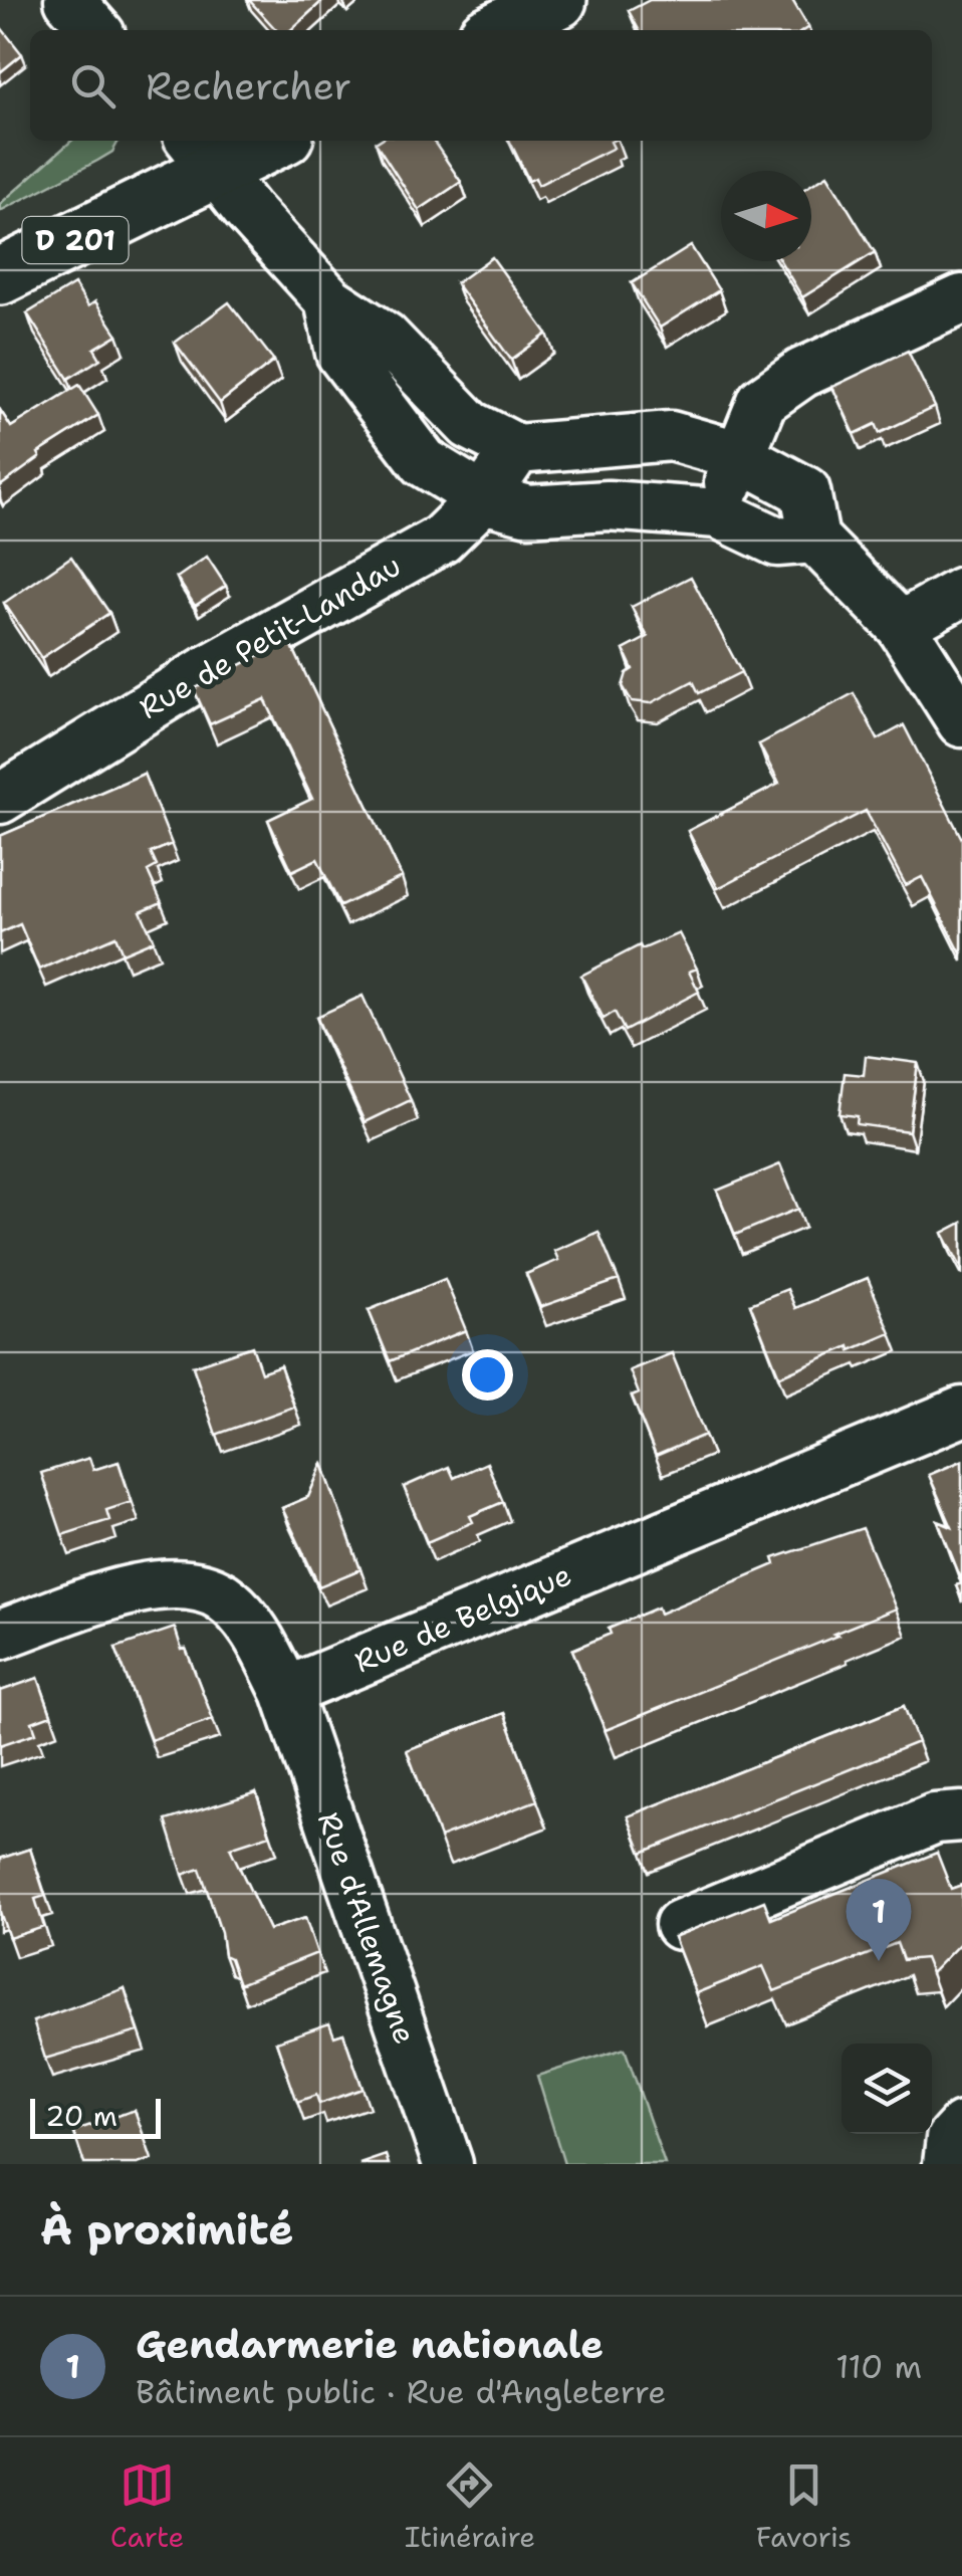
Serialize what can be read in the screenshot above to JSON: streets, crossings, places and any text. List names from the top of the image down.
{
  "streets": {
    "main road": ["D 201"],
    "street": ["Rue de Petit-Landau", "Rue de Belgique", "Rue d'Allemagne"]
  },
  "crossings": [
    ["Rue de Belgique", "Rue d'Allemagne"]
  ],
  "scale_bar": "20 m",
  "north": "right",
  "page": {
    "search": "Rechercher",
    "pins": "1",
    "scale": "20 m",
    "heading": "À proximité",
    "list": [
      {
        "mark": "1",
        "name": "Gendarmerie nationale",
        "note": "Bâtiment public · Rue d'Angleterre",
        "value": "110 m"
      }
    ],
    "nav": ["Carte", "Itinéraire", "Favoris"]
  }
}
